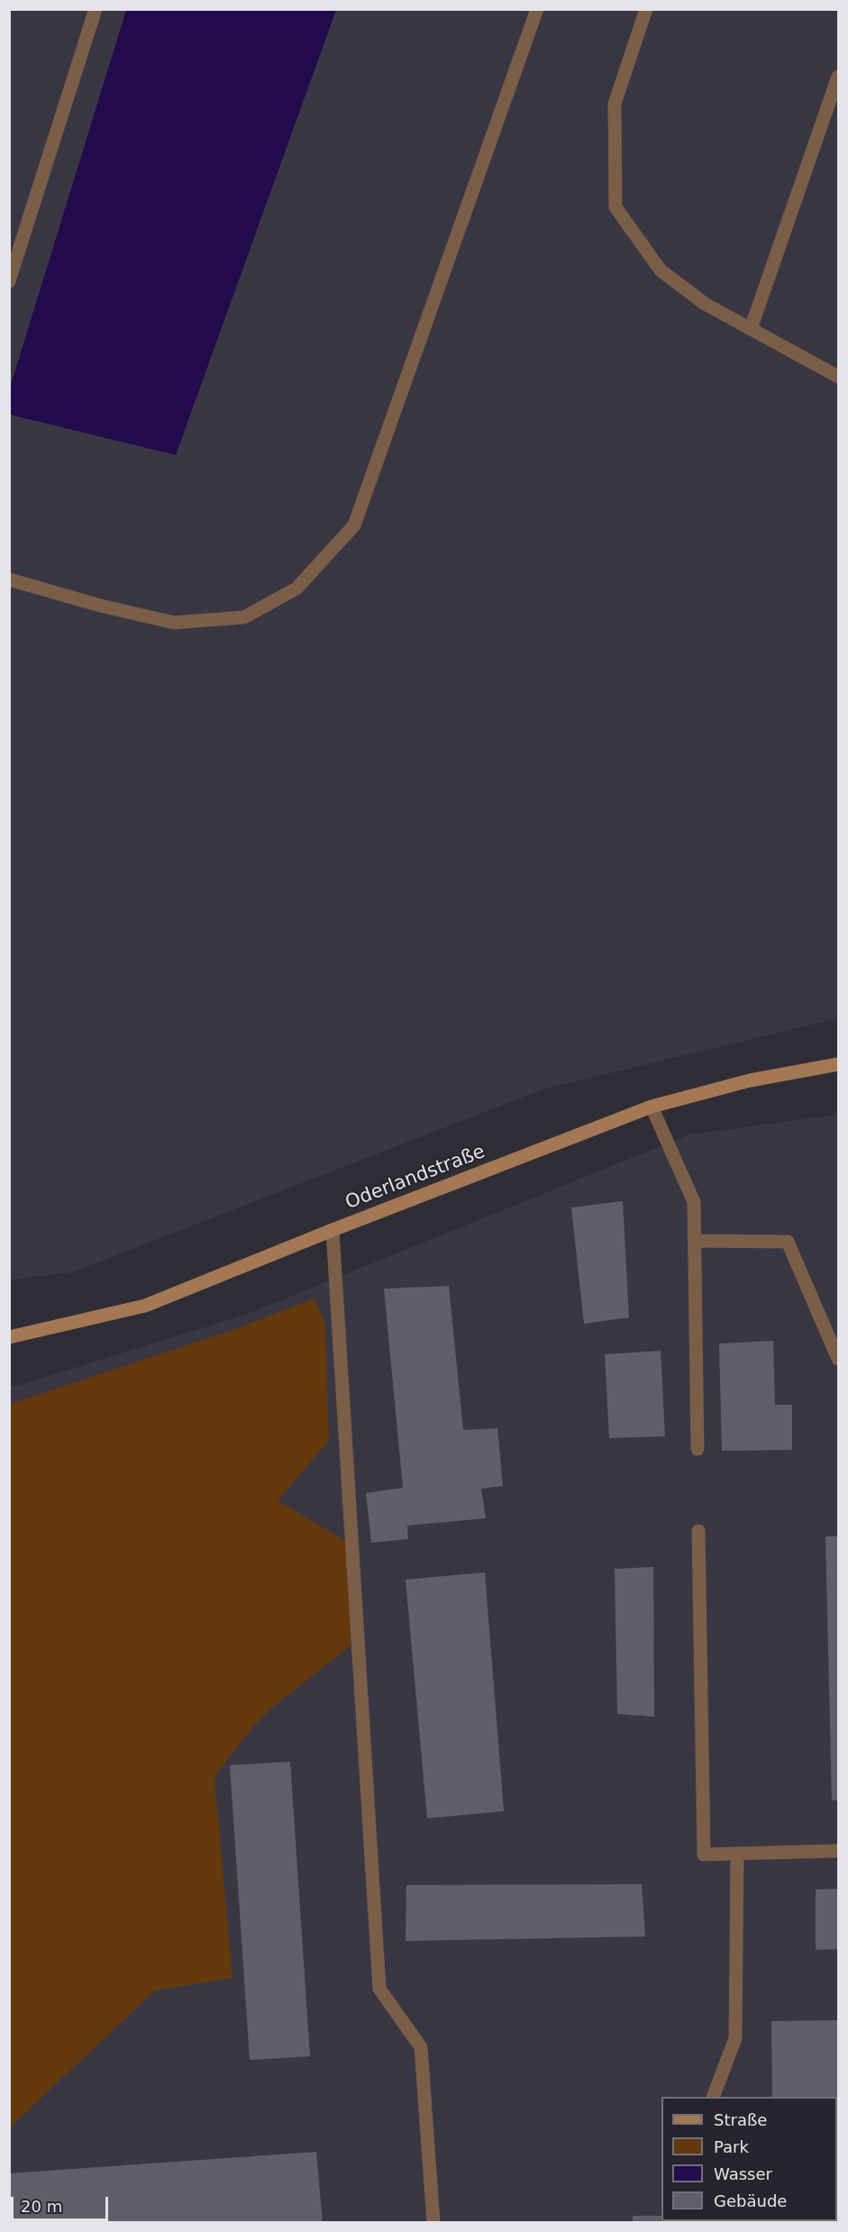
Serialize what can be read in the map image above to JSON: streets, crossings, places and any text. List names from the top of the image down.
{
  "streets": {
    "street": ["Oderlandstraße"]
  },
  "legend": [
    "Straße",
    "Park",
    "Wasser",
    "Gebäude"
  ],
  "scale_bar": "20 m"
}
